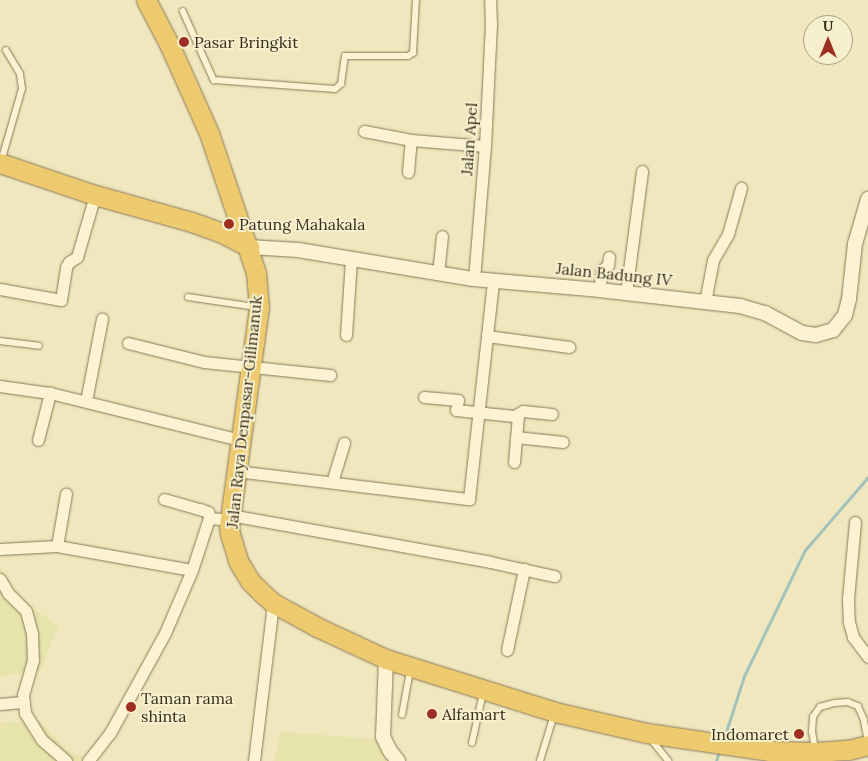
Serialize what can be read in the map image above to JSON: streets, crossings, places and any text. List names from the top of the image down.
{
  "streets": {
    "highway": ["Jalan Raya Denpasar-Gilimanuk"],
    "street": ["Jalan Apel", "Jalan Badung IV"]
  },
  "crossings": [
    ["Jalan Apel", "Jalan Badung IV"],
    ["Jalan Badung IV", "Jalan Raya Denpasar-Gilimanuk"]
  ],
  "places": [
    "Pasar Bringkit",
    "Patung Mahakala",
    "Taman rama shinta",
    "Alfamart",
    "Indomaret"
  ],
  "north": "top"
}
